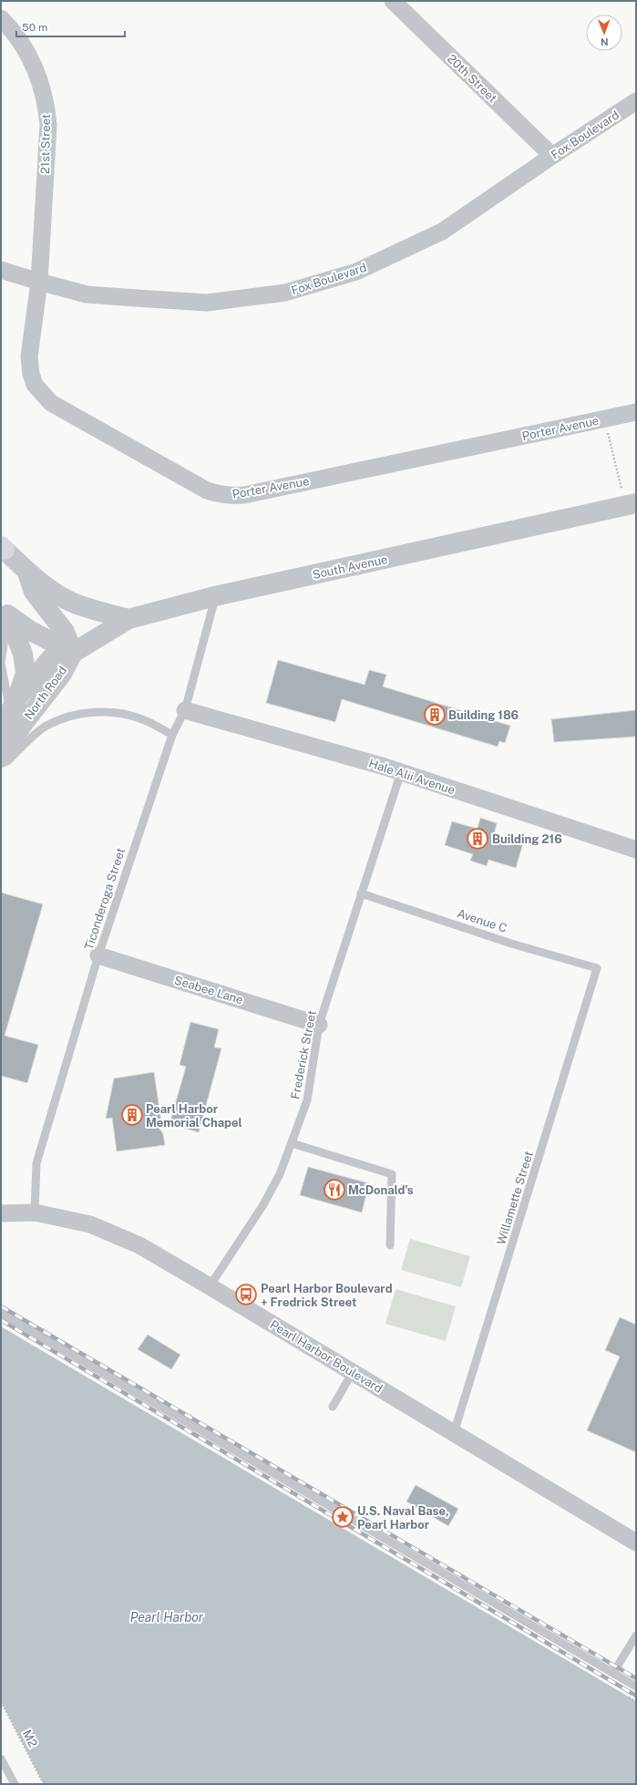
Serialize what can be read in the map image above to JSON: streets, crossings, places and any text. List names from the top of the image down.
{
  "streets": {
    "street": [
      "20th Street",
      "Fox Boulevard",
      "21st Street",
      "Porter Avenue",
      "South Avenue",
      "North Road",
      "Hale Alii Avenue",
      "Seabee Lane",
      "Pearl Harbor Boulevard"
    ],
    "lane": [
      "Ticonderoga Street",
      "Avenue C",
      "Frederick Street",
      "Willamette Street"
    ],
    "path": ["M2"]
  },
  "crossings": [
    ["20th Street", "Fox Boulevard"],
    ["Fox Boulevard", "21st Street"],
    ["Fox Boulevard", "Porter Avenue"],
    ["21st Street", "Porter Avenue"],
    ["South Avenue", "North Road"],
    ["South Avenue", "Ticonderoga Street"],
    ["Hale Alii Avenue", "Ticonderoga Street"],
    ["Hale Alii Avenue", "Frederick Street"],
    ["Ticonderoga Street", "Seabee Lane"],
    ["Ticonderoga Street", "Pearl Harbor Boulevard"],
    ["Avenue C", "Frederick Street"],
    ["Avenue C", "Willamette Street"],
    ["Seabee Lane", "Frederick Street"],
    ["Frederick Street", "Pearl Harbor Boulevard"],
    ["Willamette Street", "Pearl Harbor Boulevard"]
  ],
  "water": ["Pearl Harbor"],
  "places": {
    "building": ["Building 186", "Building 216", "Pearl Harbor Memorial Chapel"],
    "restaurant": ["McDonald's"],
    "bus stop": ["Pearl Harbor Boulevard + Fredrick Street"],
    "place": ["U.S. Naval Base, Pearl Harbor"]
  },
  "scale_bar": "50 m",
  "north": "bottom"
}
